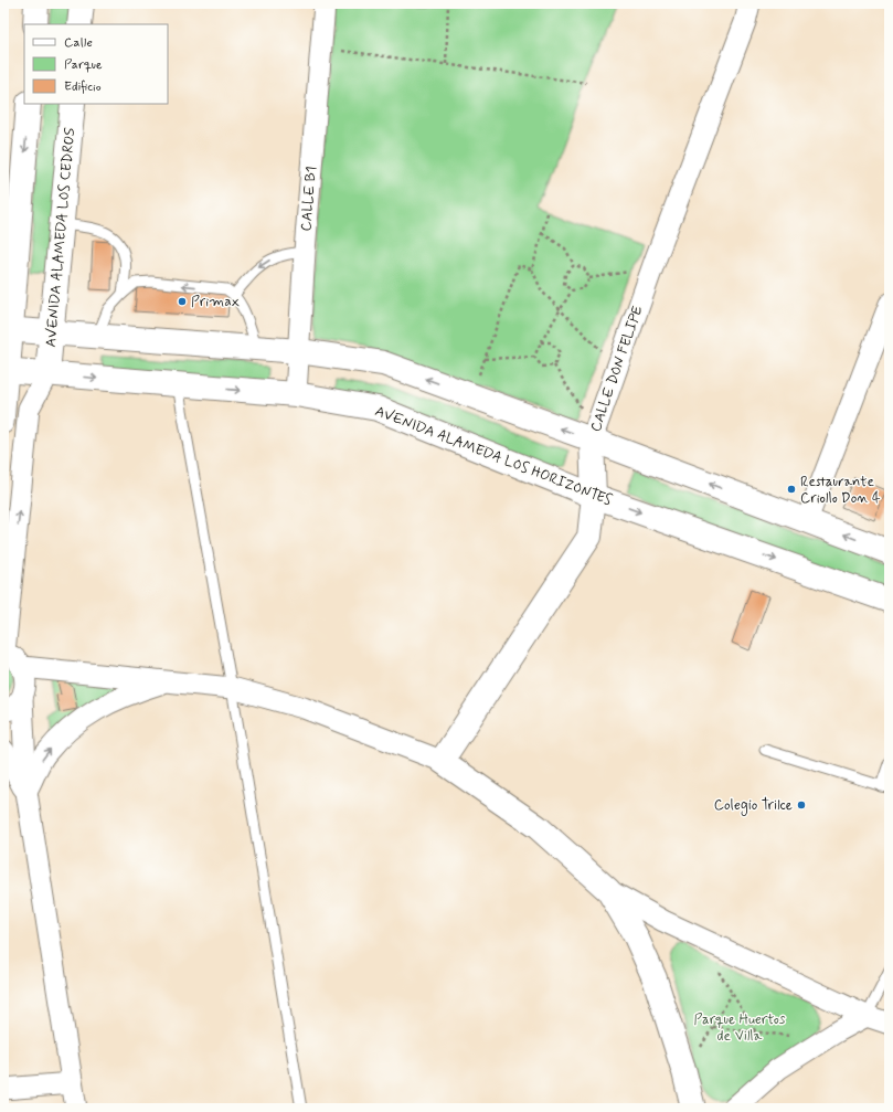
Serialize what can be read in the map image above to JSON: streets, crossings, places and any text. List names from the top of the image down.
{
  "streets": {
    "main road": ["AVENIDA ALAMEDA LOS CEDROS", "CALLE DON FELIPE", "AVENIDA ALAMEDA LOS HORIZONTES"],
    "street": ["CALLE B1"]
  },
  "crossings": [
    ["CALLE B1", "AVENIDA ALAMEDA LOS HORIZONTES"],
    ["AVENIDA ALAMEDA LOS CEDROS", "AVENIDA ALAMEDA LOS HORIZONTES"],
    ["CALLE DON FELIPE", "AVENIDA ALAMEDA LOS HORIZONTES"]
  ],
  "parks": ["Parque Huertos de Villa"],
  "places": ["Primax", "Restaurante Criollo Don 4", "Colegio Trilce"],
  "legend": ["Calle", "Parque", "Edificio"]
}
